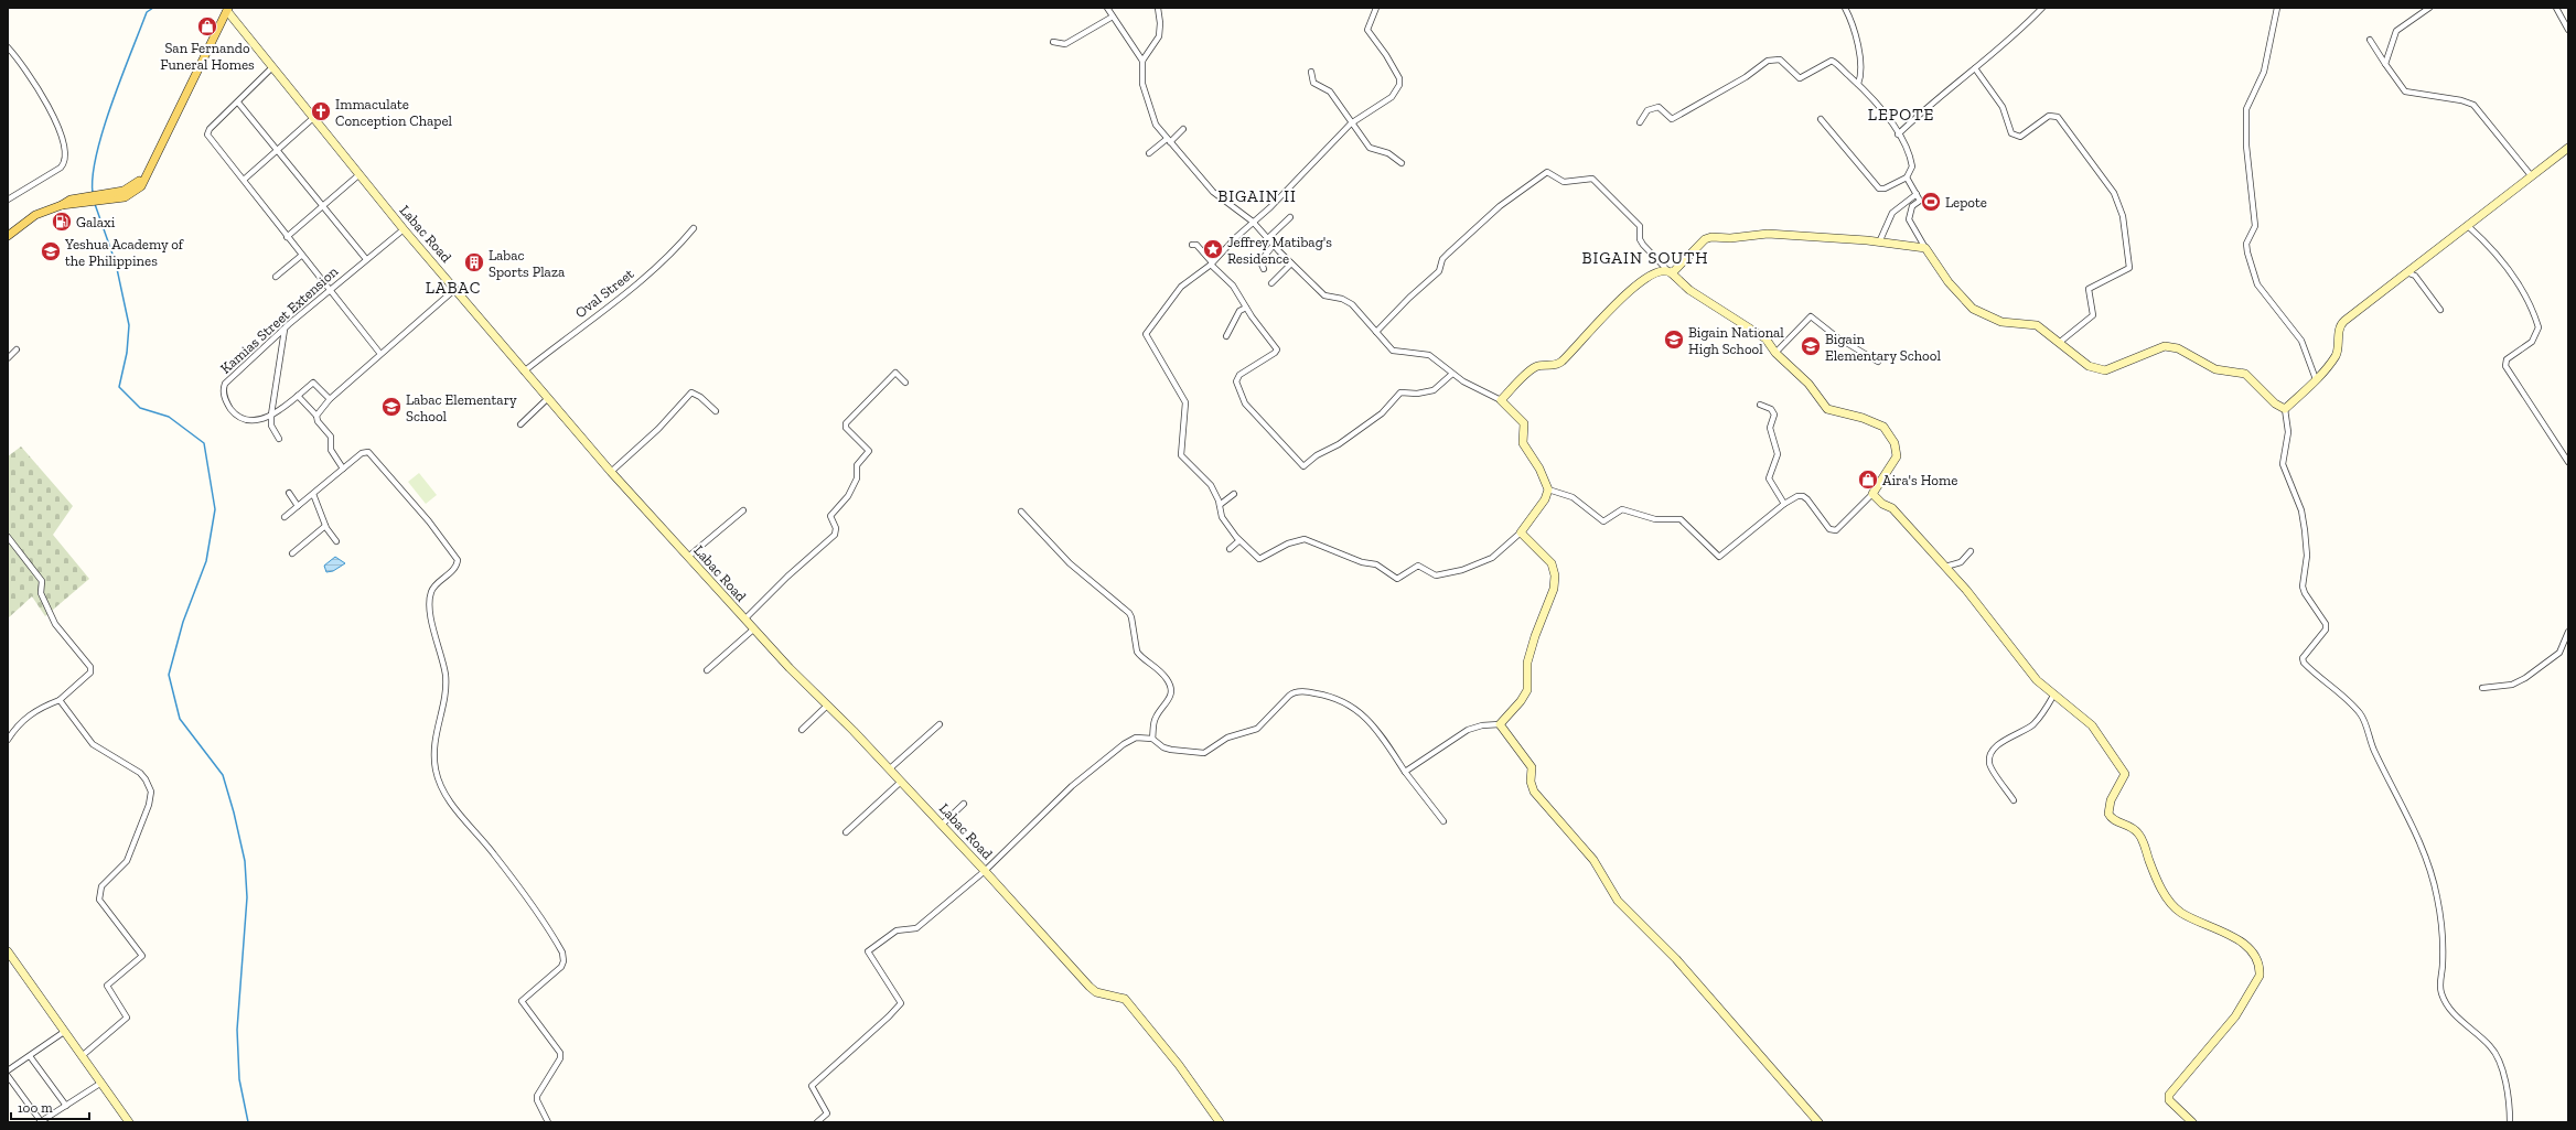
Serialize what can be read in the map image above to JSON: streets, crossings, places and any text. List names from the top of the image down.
{
  "streets": {
    "street": ["Labac Road", "Oval Street", "Kamias Street Extension"]
  },
  "crossings": [
    ["Labac Road", "Oval Street"],
    ["Labac Road", "Kamias Street Extension"]
  ],
  "districts": [
    "LEPOTE",
    "BIGAIN II",
    "BIGAIN SOUTH",
    "LABAC"
  ],
  "places": {
    "shop": ["San Fernando Funeral Homes", "Aira's Home"],
    "church": ["Immaculate Conception Chapel"],
    "sports": ["Lepote"],
    "fuel station": ["Galaxi"],
    "place": ["Jeffrey Matibag's Residence"],
    "school or university": [
      "Yeshua Academy of the Philippines",
      "Bigain National High School",
      "Bigain Elementary School",
      "Labac Elementary School"
    ],
    "building": ["Labac Sports Plaza"]
  },
  "scale_bar": "100 m"
}
